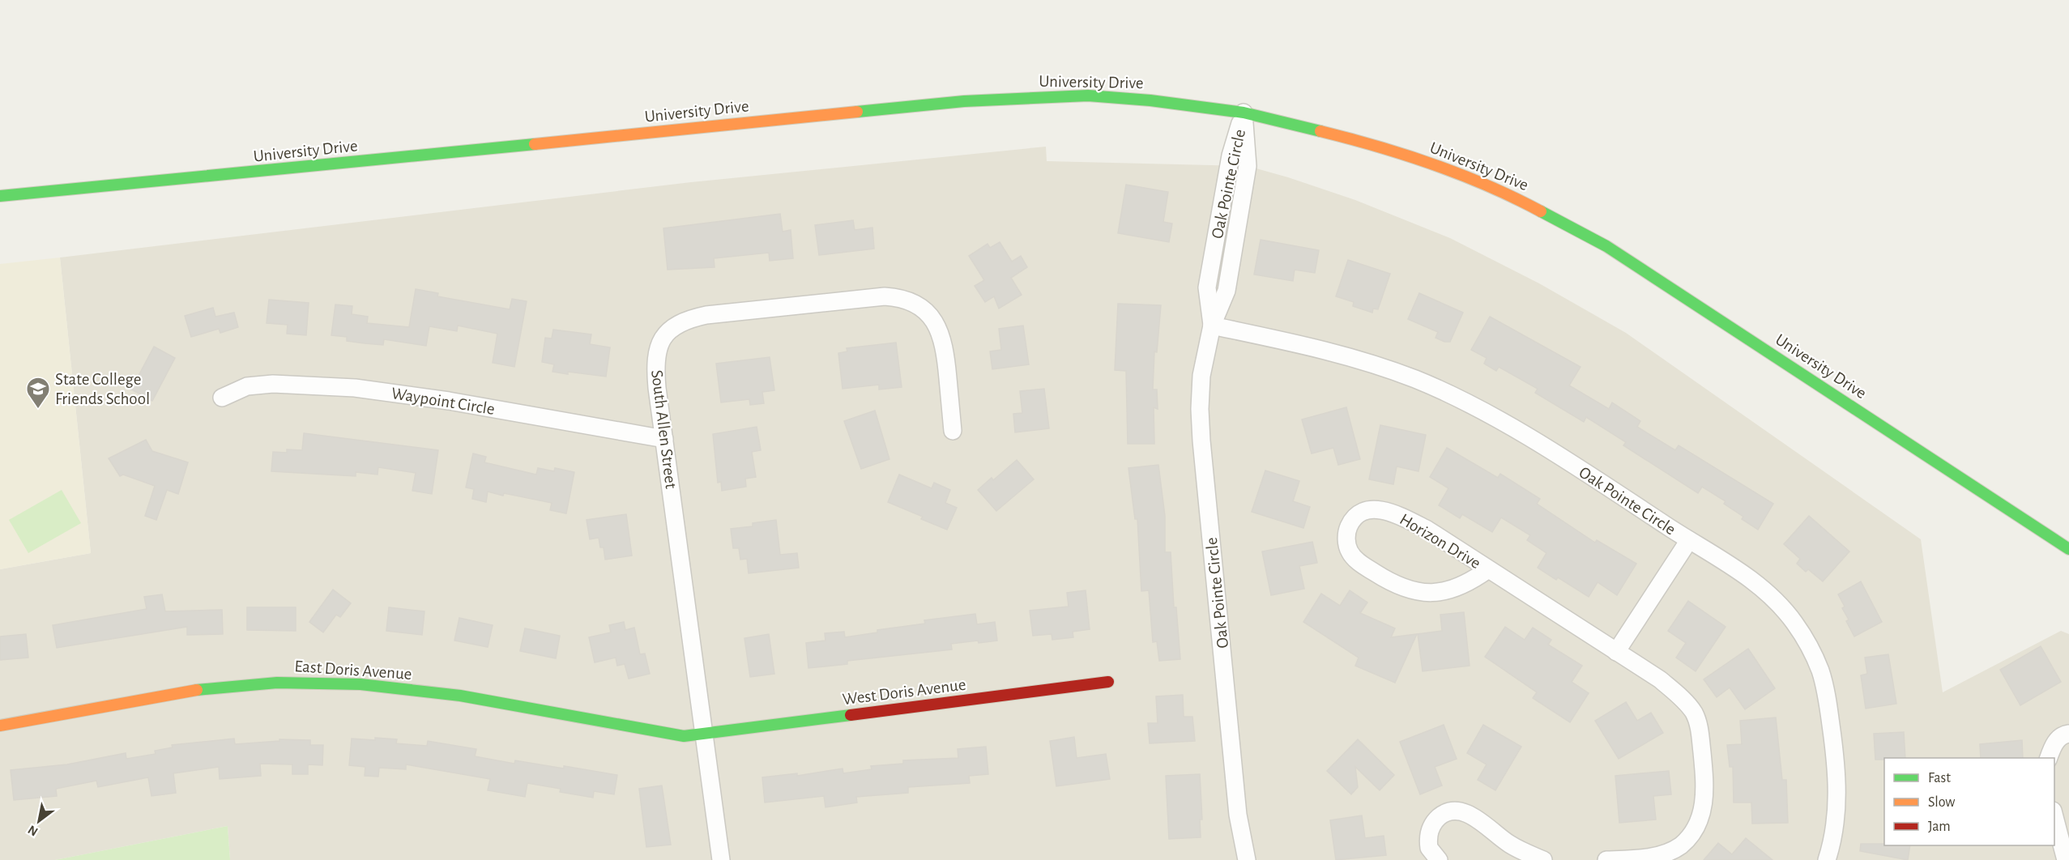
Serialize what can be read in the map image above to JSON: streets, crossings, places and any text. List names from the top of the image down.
{
  "streets": {
    "main road": ["University Drive", "East Doris Avenue", "West Doris Avenue"],
    "street": [
      "Oak Pointe Circle",
      "Waypoint Circle",
      "South Allen Street",
      "Horizon Drive"
    ]
  },
  "crossings": [
    ["University Drive", "Oak Pointe Circle"],
    ["Waypoint Circle", "South Allen Street"],
    ["South Allen Street", "East Doris Avenue"],
    ["South Allen Street", "West Doris Avenue"],
    ["East Doris Avenue", "West Doris Avenue"]
  ],
  "places": {
    "school or university": ["State College Friends School"]
  },
  "legend": ["Fast", "Slow", "Jam"],
  "north": "bottom left"
}
